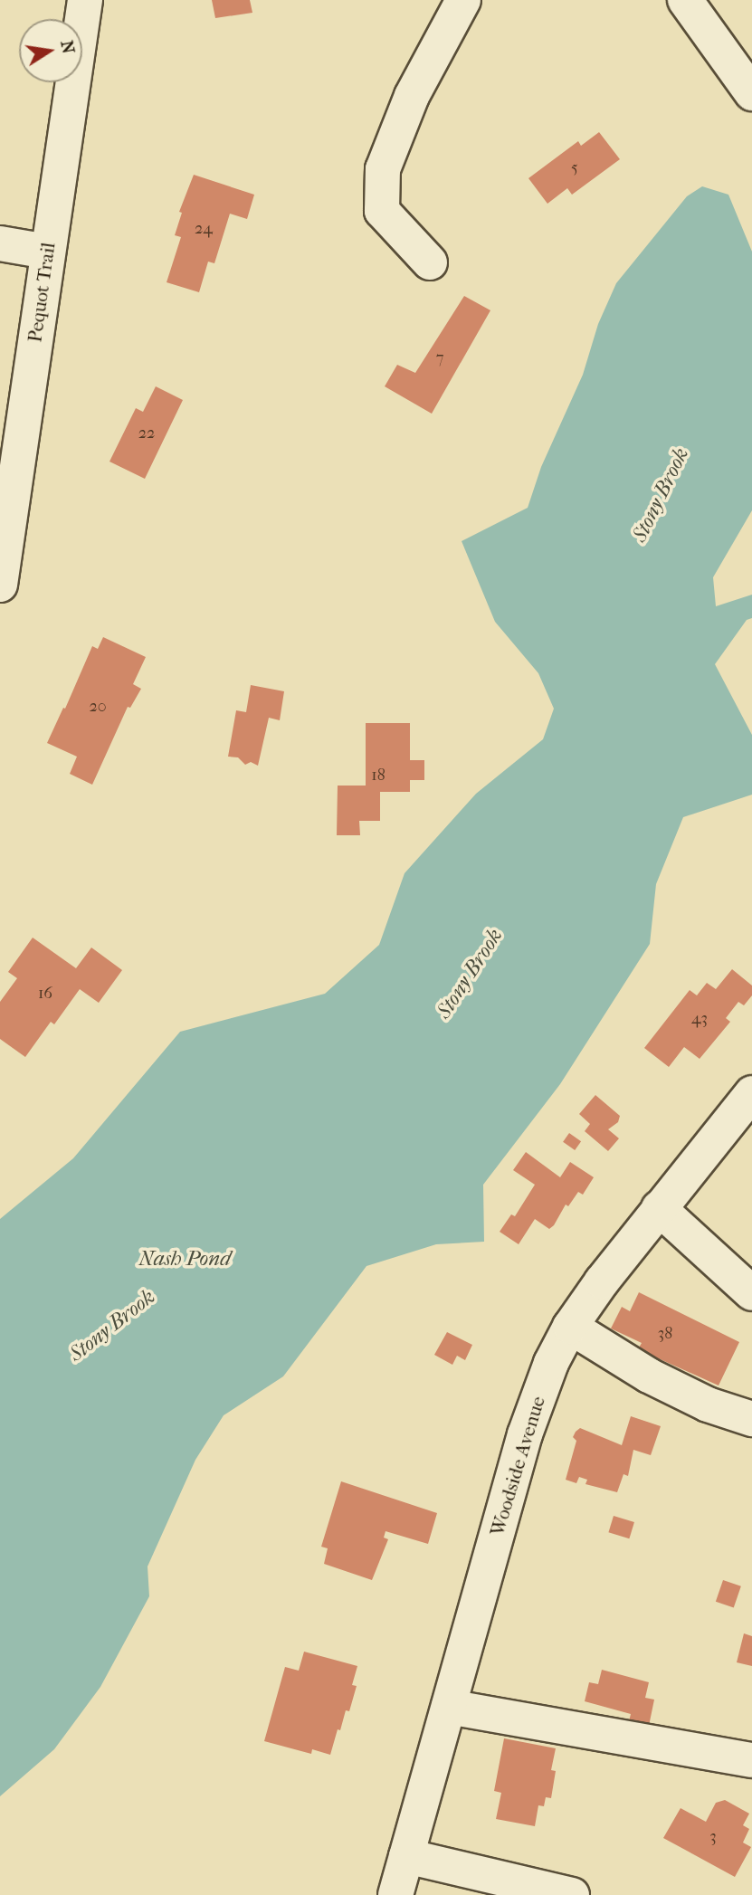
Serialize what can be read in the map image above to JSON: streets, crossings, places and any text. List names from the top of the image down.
{
  "streets": {
    "street": ["Pequot Trail", "Woodside Avenue"]
  },
  "water": ["Stony Brook", "Nash Pond"],
  "house_numbers": [
    "5",
    "24",
    "7",
    "22",
    "20",
    "18",
    "16",
    "43",
    "38",
    "3"
  ],
  "north": "right"
}
